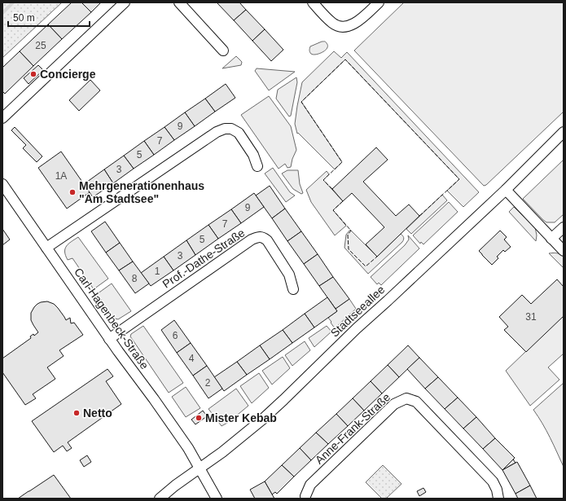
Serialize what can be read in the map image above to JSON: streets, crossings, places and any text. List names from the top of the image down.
{
  "streets": {
    "street": [
      "Prof.-Dathe-Straße",
      "Stadtseeallee",
      "Carl-Hagenbeck-Straße",
      "Anne-Frank-Straße"
    ]
  },
  "crossings": [
    ["Prof.-Dathe-Straße", "Carl-Hagenbeck-Straße"],
    ["Stadtseeallee", "Carl-Hagenbeck-Straße"]
  ],
  "places": [
    "Concierge",
    "Mehrgenerationenhaus \"Am Stadtsee\"",
    "Netto",
    "Mister Kebab"
  ],
  "house_numbers": [
    "25",
    "9",
    "7",
    "5",
    "3",
    "1A",
    "9",
    "7",
    "5",
    "3",
    "1",
    "8",
    "31",
    "6",
    "4",
    "2"
  ],
  "scale_bar": "50 m"
}
